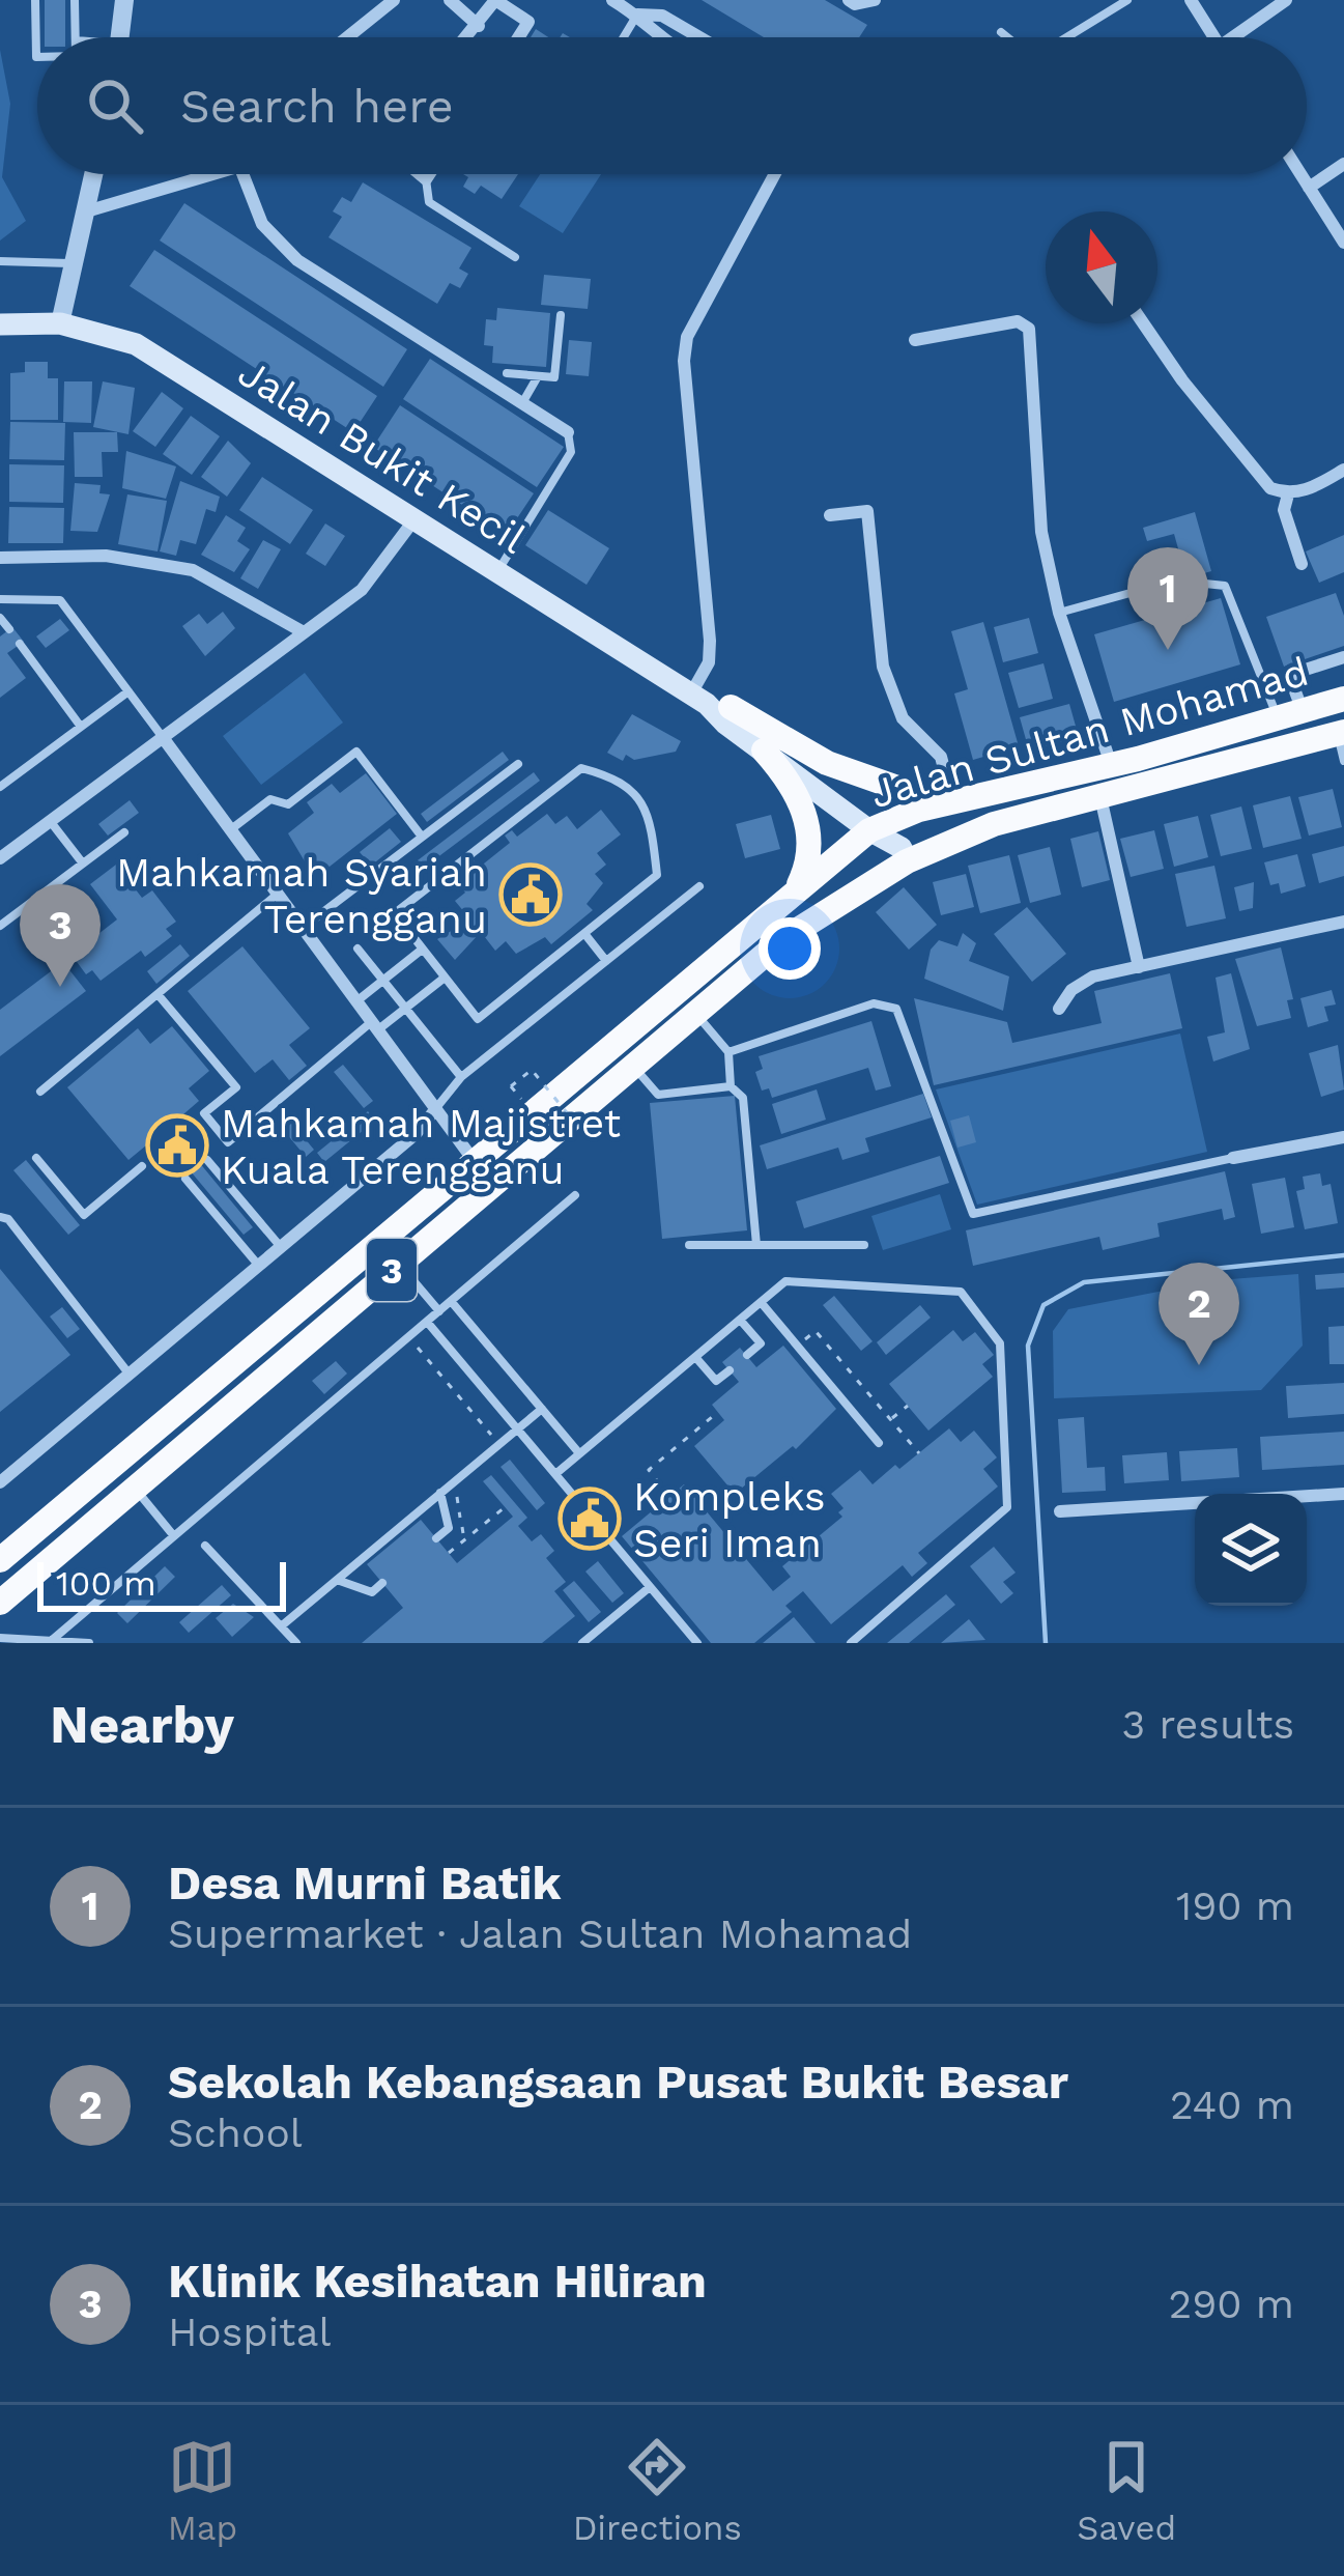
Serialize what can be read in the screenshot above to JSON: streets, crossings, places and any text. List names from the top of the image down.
{
  "streets": {
    "highway": ["Jalan Sultan Mohamad", "3"],
    "main road": ["Jalan Bukit Kecil"]
  },
  "crossings": [
    ["Jalan Bukit Kecil", "Jalan Sultan Mohamad"],
    ["Jalan Bukit Kecil", "3"],
    ["Jalan Sultan Mohamad", "3"]
  ],
  "places": {
    "public building": ["Mahkamah Syariah Terengganu", "Mahkamah Majistret Kuala Terengganu", "Kompleks Seri Iman"]
  },
  "scale_bar": "100 m",
  "north": "top",
  "page": {
    "search": "Search here",
    "pins": ["1", "3", "2"],
    "scale": "100 m",
    "heading": ["Nearby", "3 results"],
    "list": [
      {
        "mark": "1",
        "name": "Desa Murni Batik",
        "note": "Supermarket · Jalan Sultan Mohamad",
        "value": "190 m"
      },
      {
        "mark": "2",
        "name": "Sekolah Kebangsaan Pusat Bukit Besar",
        "note": "School",
        "value": "240 m"
      },
      {
        "mark": "3",
        "name": "Klinik Kesihatan Hiliran",
        "note": "Hospital",
        "value": "290 m"
      }
    ],
    "nav": ["Map", "Directions", "Saved"]
  }
}
